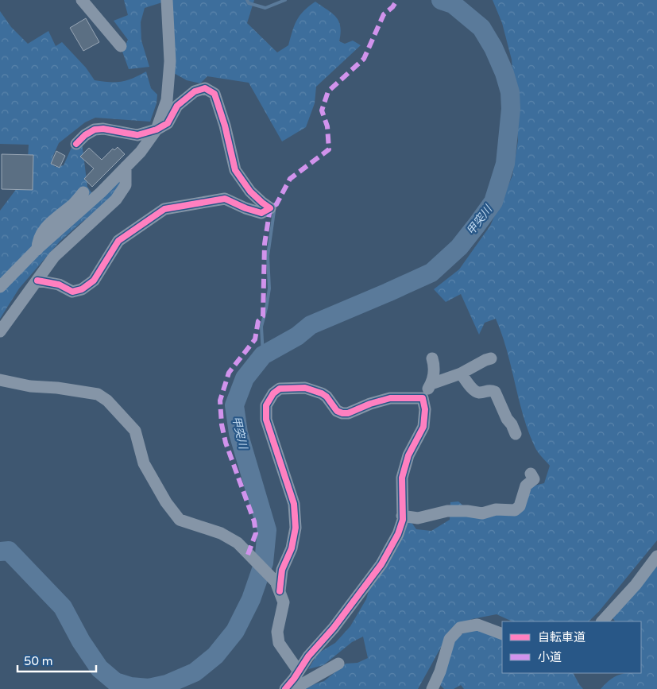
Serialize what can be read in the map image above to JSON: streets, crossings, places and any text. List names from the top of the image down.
{
  "water": ["甲突川"],
  "legend": ["自転車道", "小道"],
  "scale_bar": "50 m"
}
